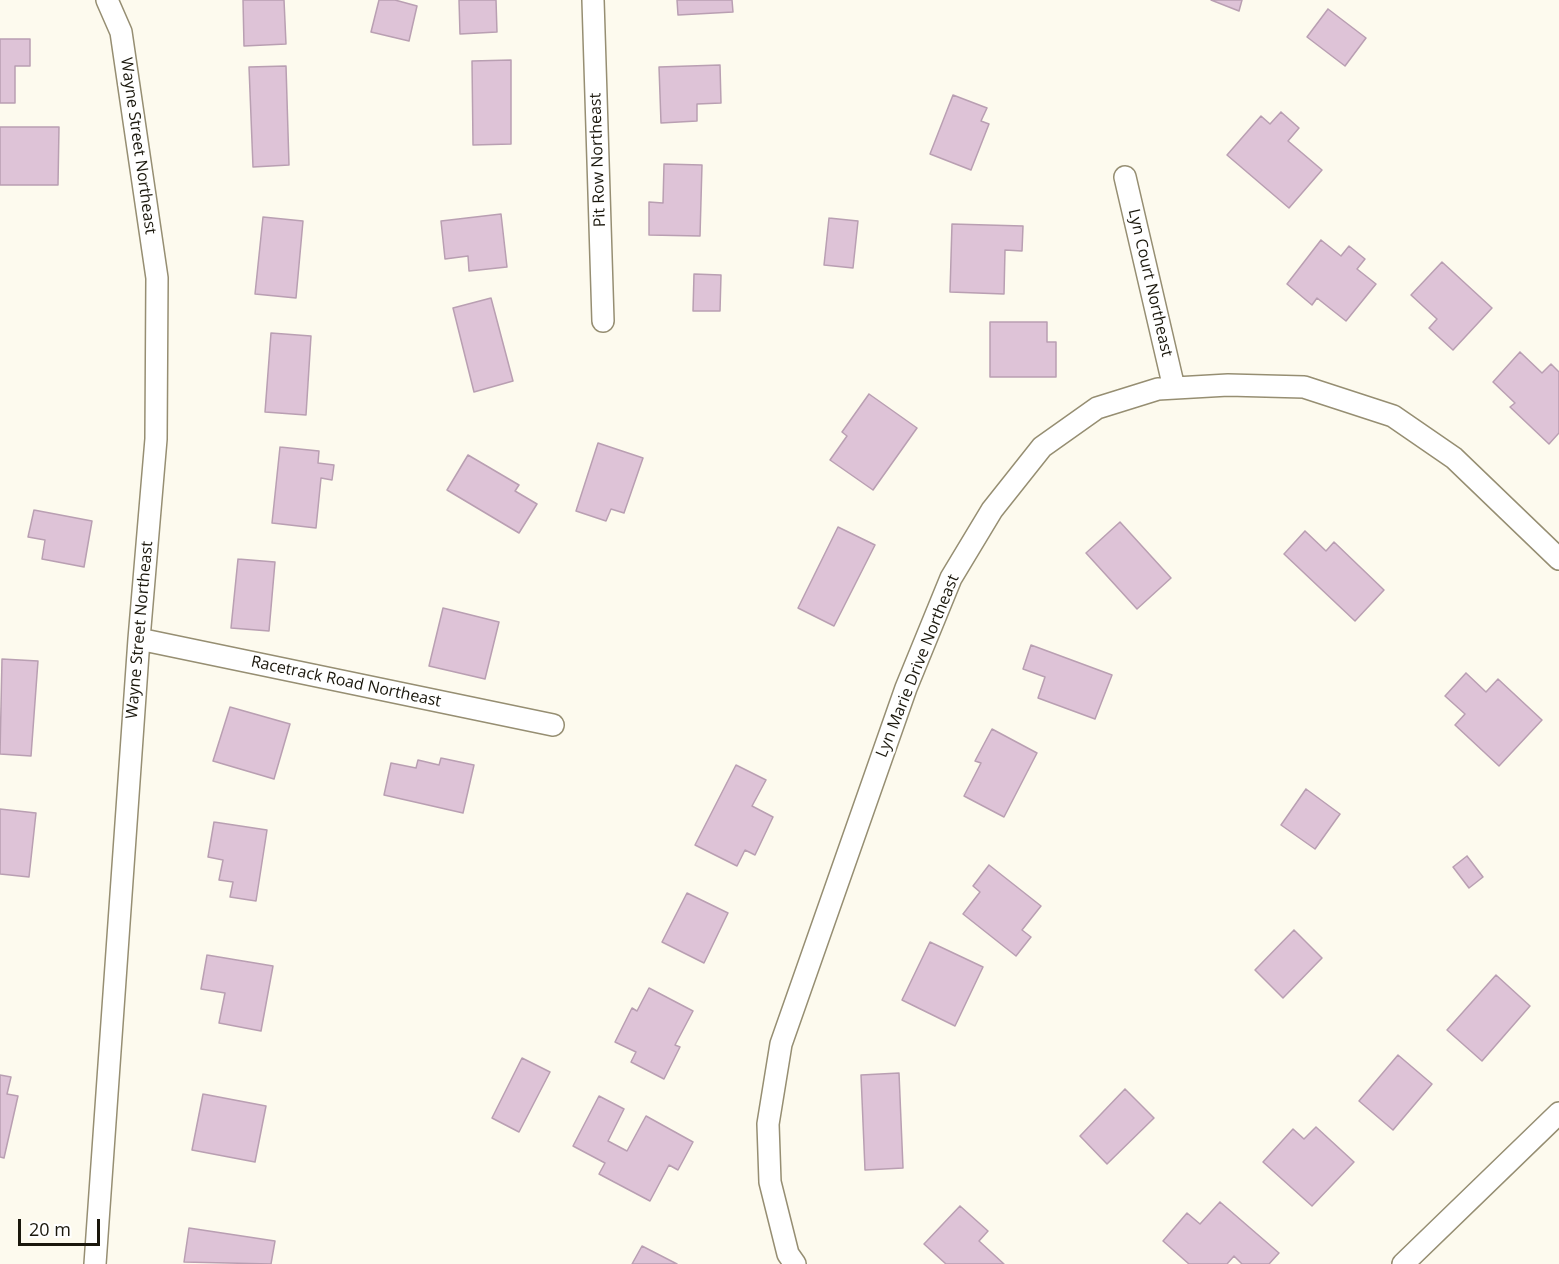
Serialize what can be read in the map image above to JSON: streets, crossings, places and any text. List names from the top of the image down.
{
  "streets": {
    "street": [
      "Wayne Street Northeast",
      "Pit Row Northeast",
      "Lyn Court Northeast",
      "Lyn Marie Drive Northeast",
      "Racetrack Road Northeast"
    ]
  },
  "crossings": [
    ["Wayne Street Northeast", "Racetrack Road Northeast"],
    ["Lyn Court Northeast", "Lyn Marie Drive Northeast"]
  ],
  "scale_bar": "20 m"
}
